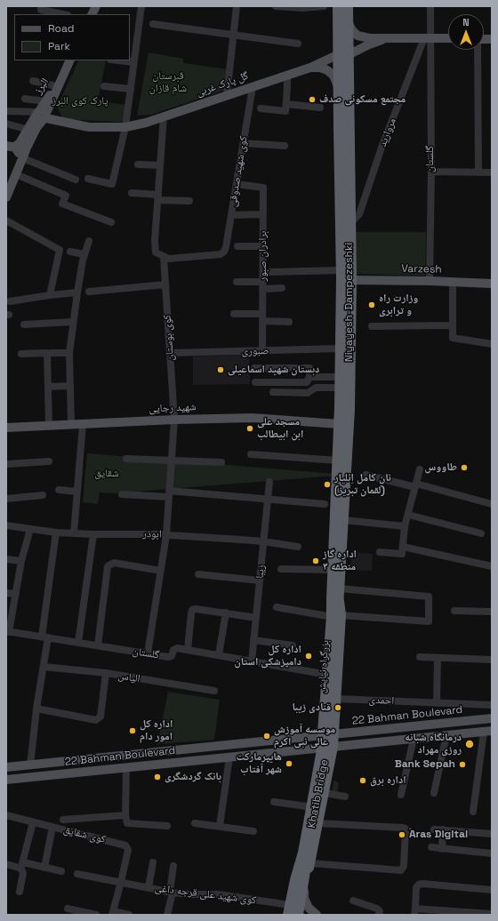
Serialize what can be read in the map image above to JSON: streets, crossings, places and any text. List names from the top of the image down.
{
  "streets": {
    "highway": ["Niyayesh-Dampezeshki", "بزرگراه نیایش", "Khatib Bridge"],
    "main road": [
      "گل پارک غربی",
      "البرز",
      "Varzesh",
      "شهید رجایی",
      "22 Bahman Boulevard"
    ],
    "street": [
      "مروارید",
      "گلستان",
      "کوی شهید صدوقی",
      "برادران صبور",
      "کوی بوستان",
      "صبوری",
      "ابوذر",
      "زیبا",
      "الیاس",
      "احمدی",
      "کوی شقایق",
      "کوی شهید علی قرجه داغی"
    ]
  },
  "crossings": [
    ["گل پارک غربی", "البرز"],
    ["گل پارک غربی", "کوی شهید صدوقی"],
    ["گل پارک غربی", "Niyayesh-Dampezeshki"],
    ["مروارید", "گلستان"],
    ["مروارید", "Niyayesh-Dampezeshki"],
    ["گلستان", "Varzesh"],
    ["گلستان", "کوی بوستان"],
    ["گلستان", "زیبا"],
    ["گلستان", "بزرگراه نیایش"],
    ["کوی شهید صدوقی", "برادران صبور"],
    ["کوی شهید صدوقی", "کوی بوستان"],
    ["برادران صبور", "صبوری"],
    ["Varzesh", "Niyayesh-Dampezeshki"],
    ["Niyayesh-Dampezeshki", "صبوری"],
    ["Niyayesh-Dampezeshki", "شهید رجایی"],
    ["Niyayesh-Dampezeshki", "بزرگراه نیایش"],
    ["Niyayesh-Dampezeshki", "Khatib Bridge"],
    ["کوی بوستان", "صبوری"],
    ["کوی بوستان", "شهید رجایی"],
    ["کوی بوستان", "ابوذر"],
    ["ابوذر", "زیبا"],
    ["بزرگراه نیایش", "احمدی"],
    ["بزرگراه نیایش", "22 Bahman Boulevard"],
    ["بزرگراه نیایش", "Khatib Bridge"],
    ["کوی شقایق", "کوی شهید علی قرجه داغی"]
  ],
  "parks": ["قبرستان شام قازان", "پارک کوی البرز", "شقایق"],
  "places": [
    "مجتمع مسکونی صدف",
    "وزارت راه و ترابری",
    "دبستان شهید اسماعیلی",
    "مسجد علی ابن ابیطالب",
    "طاووس",
    "نان کامل اِئلیار (لقمان تبریز)",
    "اداره گاز منطقه ۳",
    "اداره کل دامپزشکی استان",
    "قنادی زیبا",
    "اداره کل امور دام",
    "موسسه آموزش عالی نبی اکرم",
    "درمانگاه شبانه روزی مهراد",
    "هایپرمارکت شهر آفتاب",
    "Bank Sepah",
    "بانک گردشگری",
    "اداره برق",
    "َAras Digital"
  ],
  "legend": ["Road", "Park"],
  "north": "top"
}
